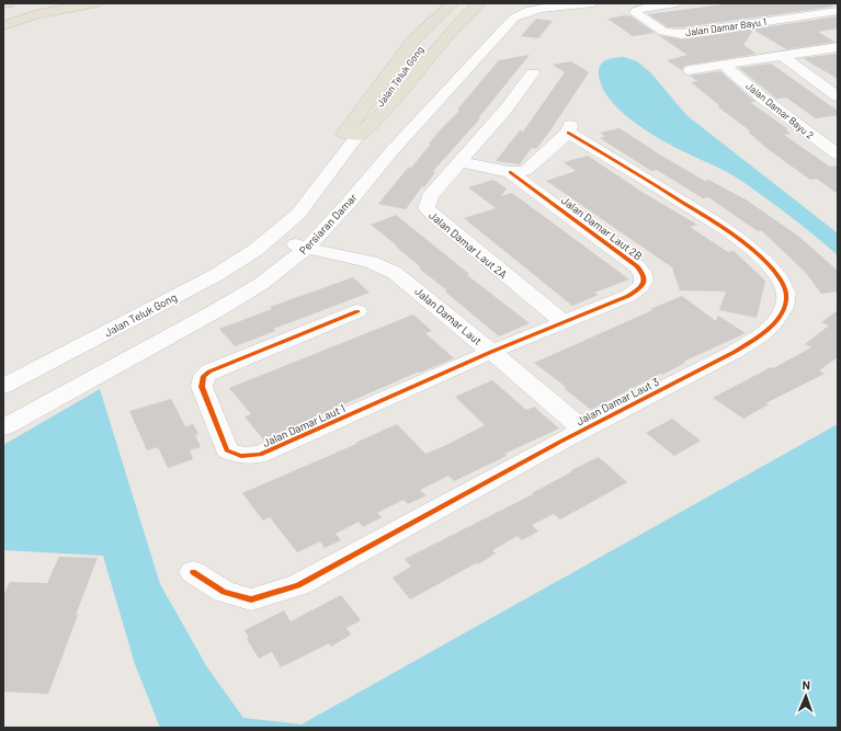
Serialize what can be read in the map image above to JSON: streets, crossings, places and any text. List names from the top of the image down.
{
  "streets": {
    "main road": ["Jalan Teluk Gong"],
    "street": [
      "Jalan Damar Bayu 1",
      "Jalan Damar Bayu 2",
      "Persiaran Damar",
      "Jalan Damar Laut 2B",
      "Jalan Damar Laut 2A",
      "Jalan Damar Laut",
      "Jalan Damar Laut 3",
      "Jalan Damar Laut 1"
    ]
  },
  "crossings": [
    ["Persiaran Damar", "Jalan Damar Laut"],
    ["Jalan Damar Laut 2B", "Jalan Damar Laut 2A"],
    ["Jalan Damar Laut 2B", "Jalan Damar Laut"],
    ["Jalan Damar Laut 2B", "Jalan Damar Laut 3"],
    ["Jalan Damar Laut 2B", "Jalan Damar Laut 1"],
    ["Jalan Damar Laut", "Jalan Damar Laut 3"],
    ["Jalan Damar Laut", "Jalan Damar Laut 1"]
  ],
  "north": "top"
}
